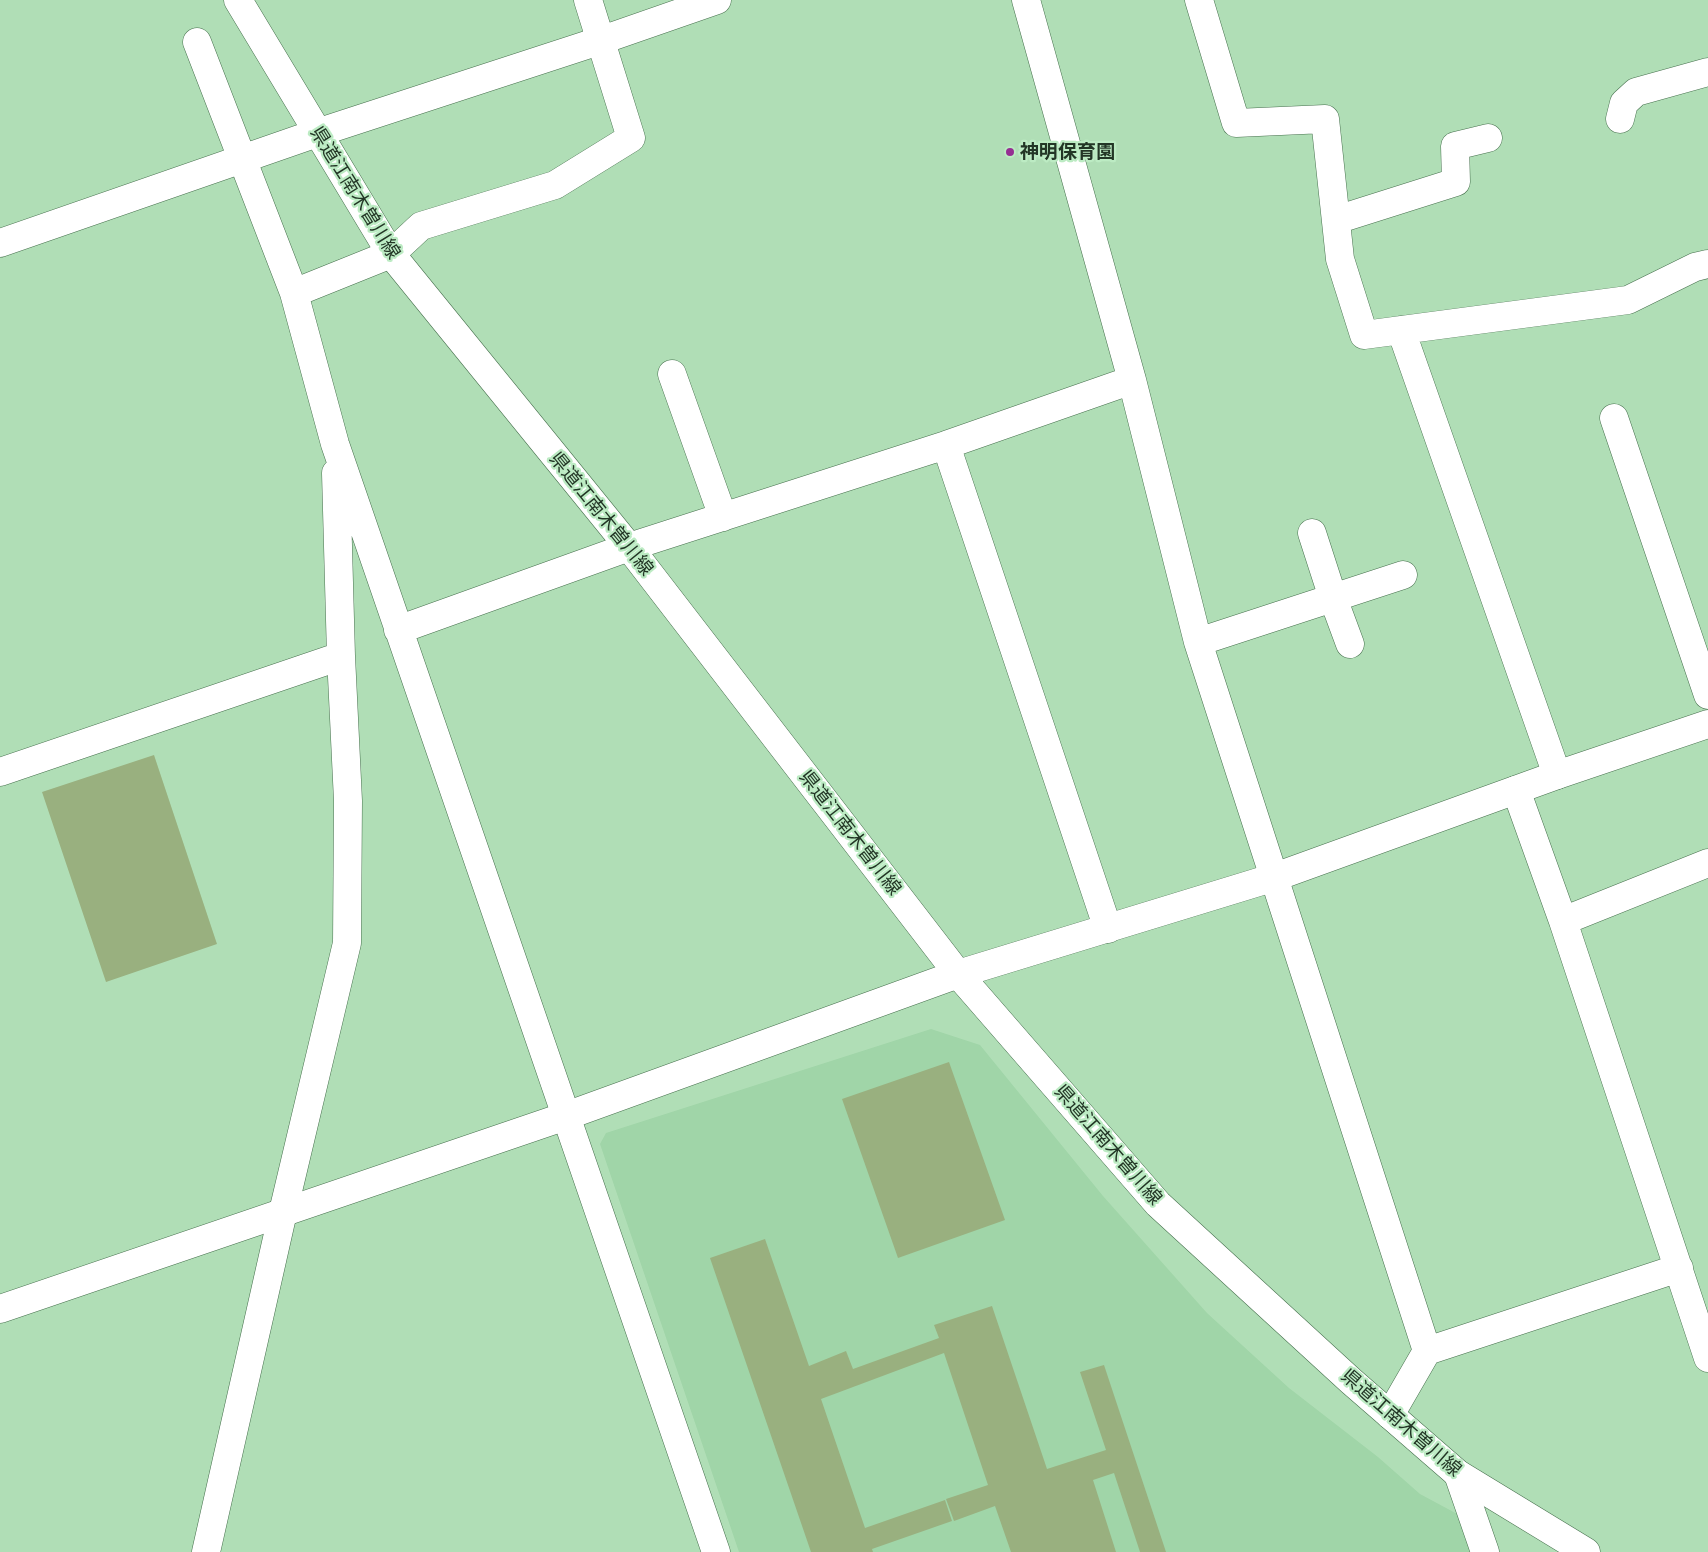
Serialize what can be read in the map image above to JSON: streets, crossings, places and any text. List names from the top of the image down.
{
  "streets": {
    "street": ["県道江南木曽川線"]
  },
  "places": ["神明保育園"]
}
